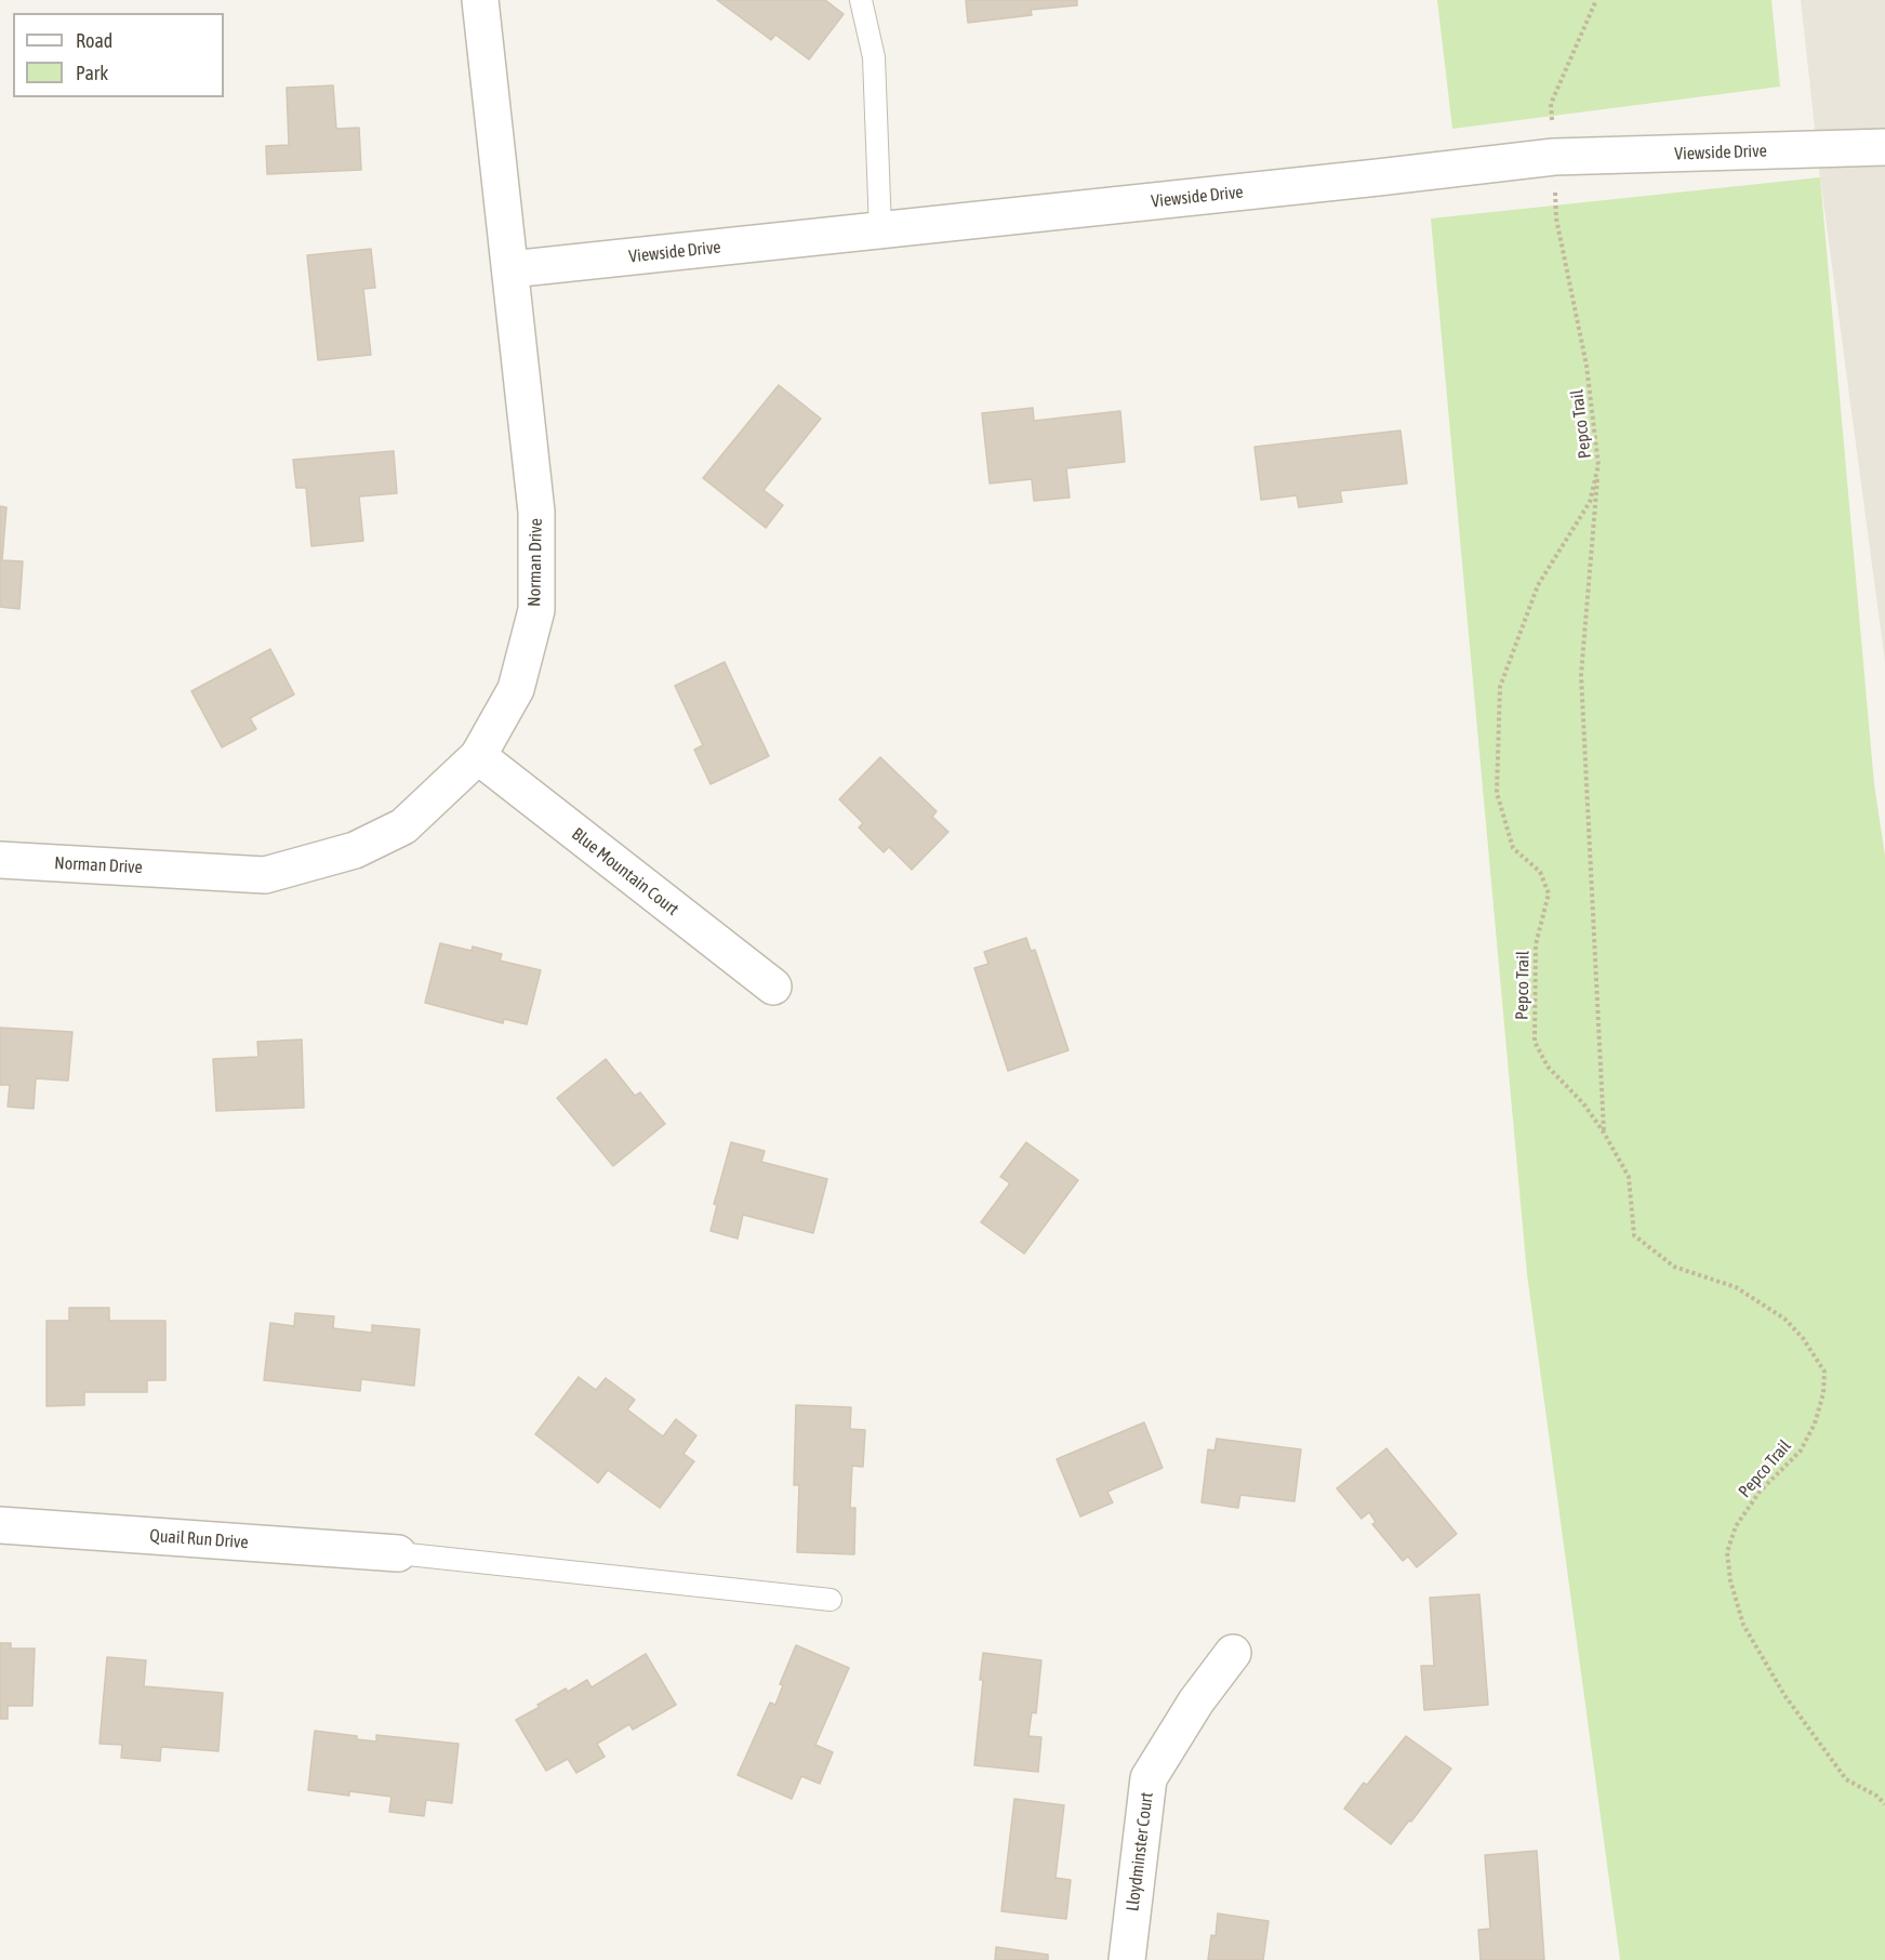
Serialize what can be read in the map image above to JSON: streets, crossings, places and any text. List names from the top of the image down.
{
  "streets": {
    "street": [
      "Viewside Drive",
      "Norman Drive",
      "Blue Mountain Court",
      "Quail Run Drive",
      "Lloydminster Court"
    ],
    "path": ["Pepco Trail"]
  },
  "crossings": [
    ["Viewside Drive", "Pepco Trail"],
    ["Viewside Drive", "Norman Drive"],
    ["Norman Drive", "Blue Mountain Court"]
  ],
  "legend": ["Road", "Park"]
}
